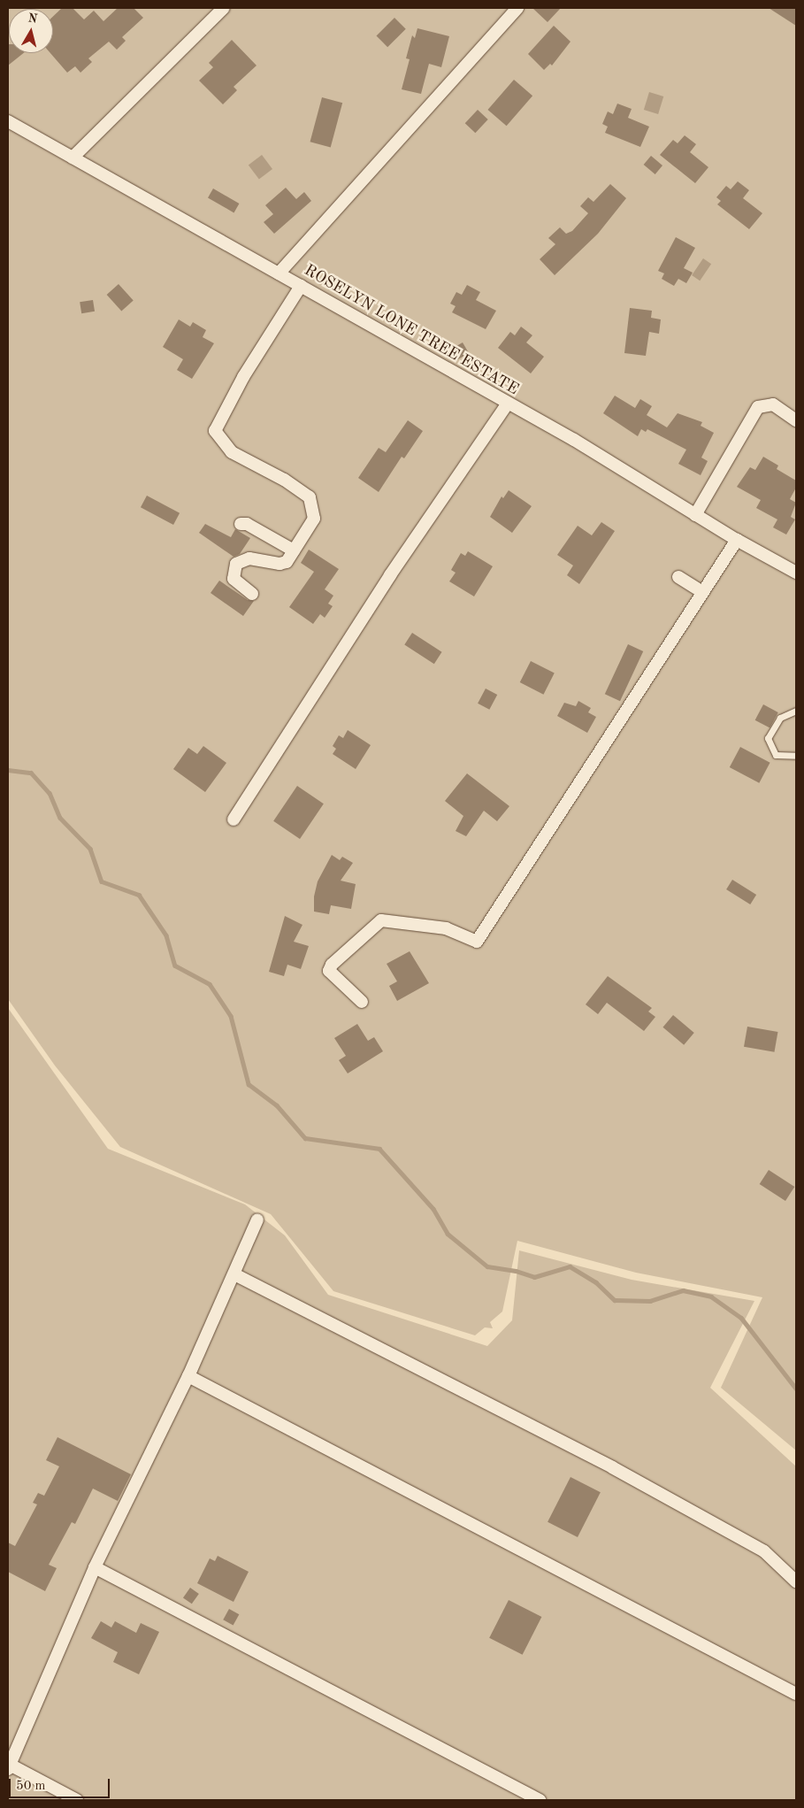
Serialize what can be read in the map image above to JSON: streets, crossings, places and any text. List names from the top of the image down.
{
  "streets": {
    "street": ["ROSELYN LONE TREE ESTATE"]
  },
  "scale_bar": "50 m",
  "north": "top"
}
